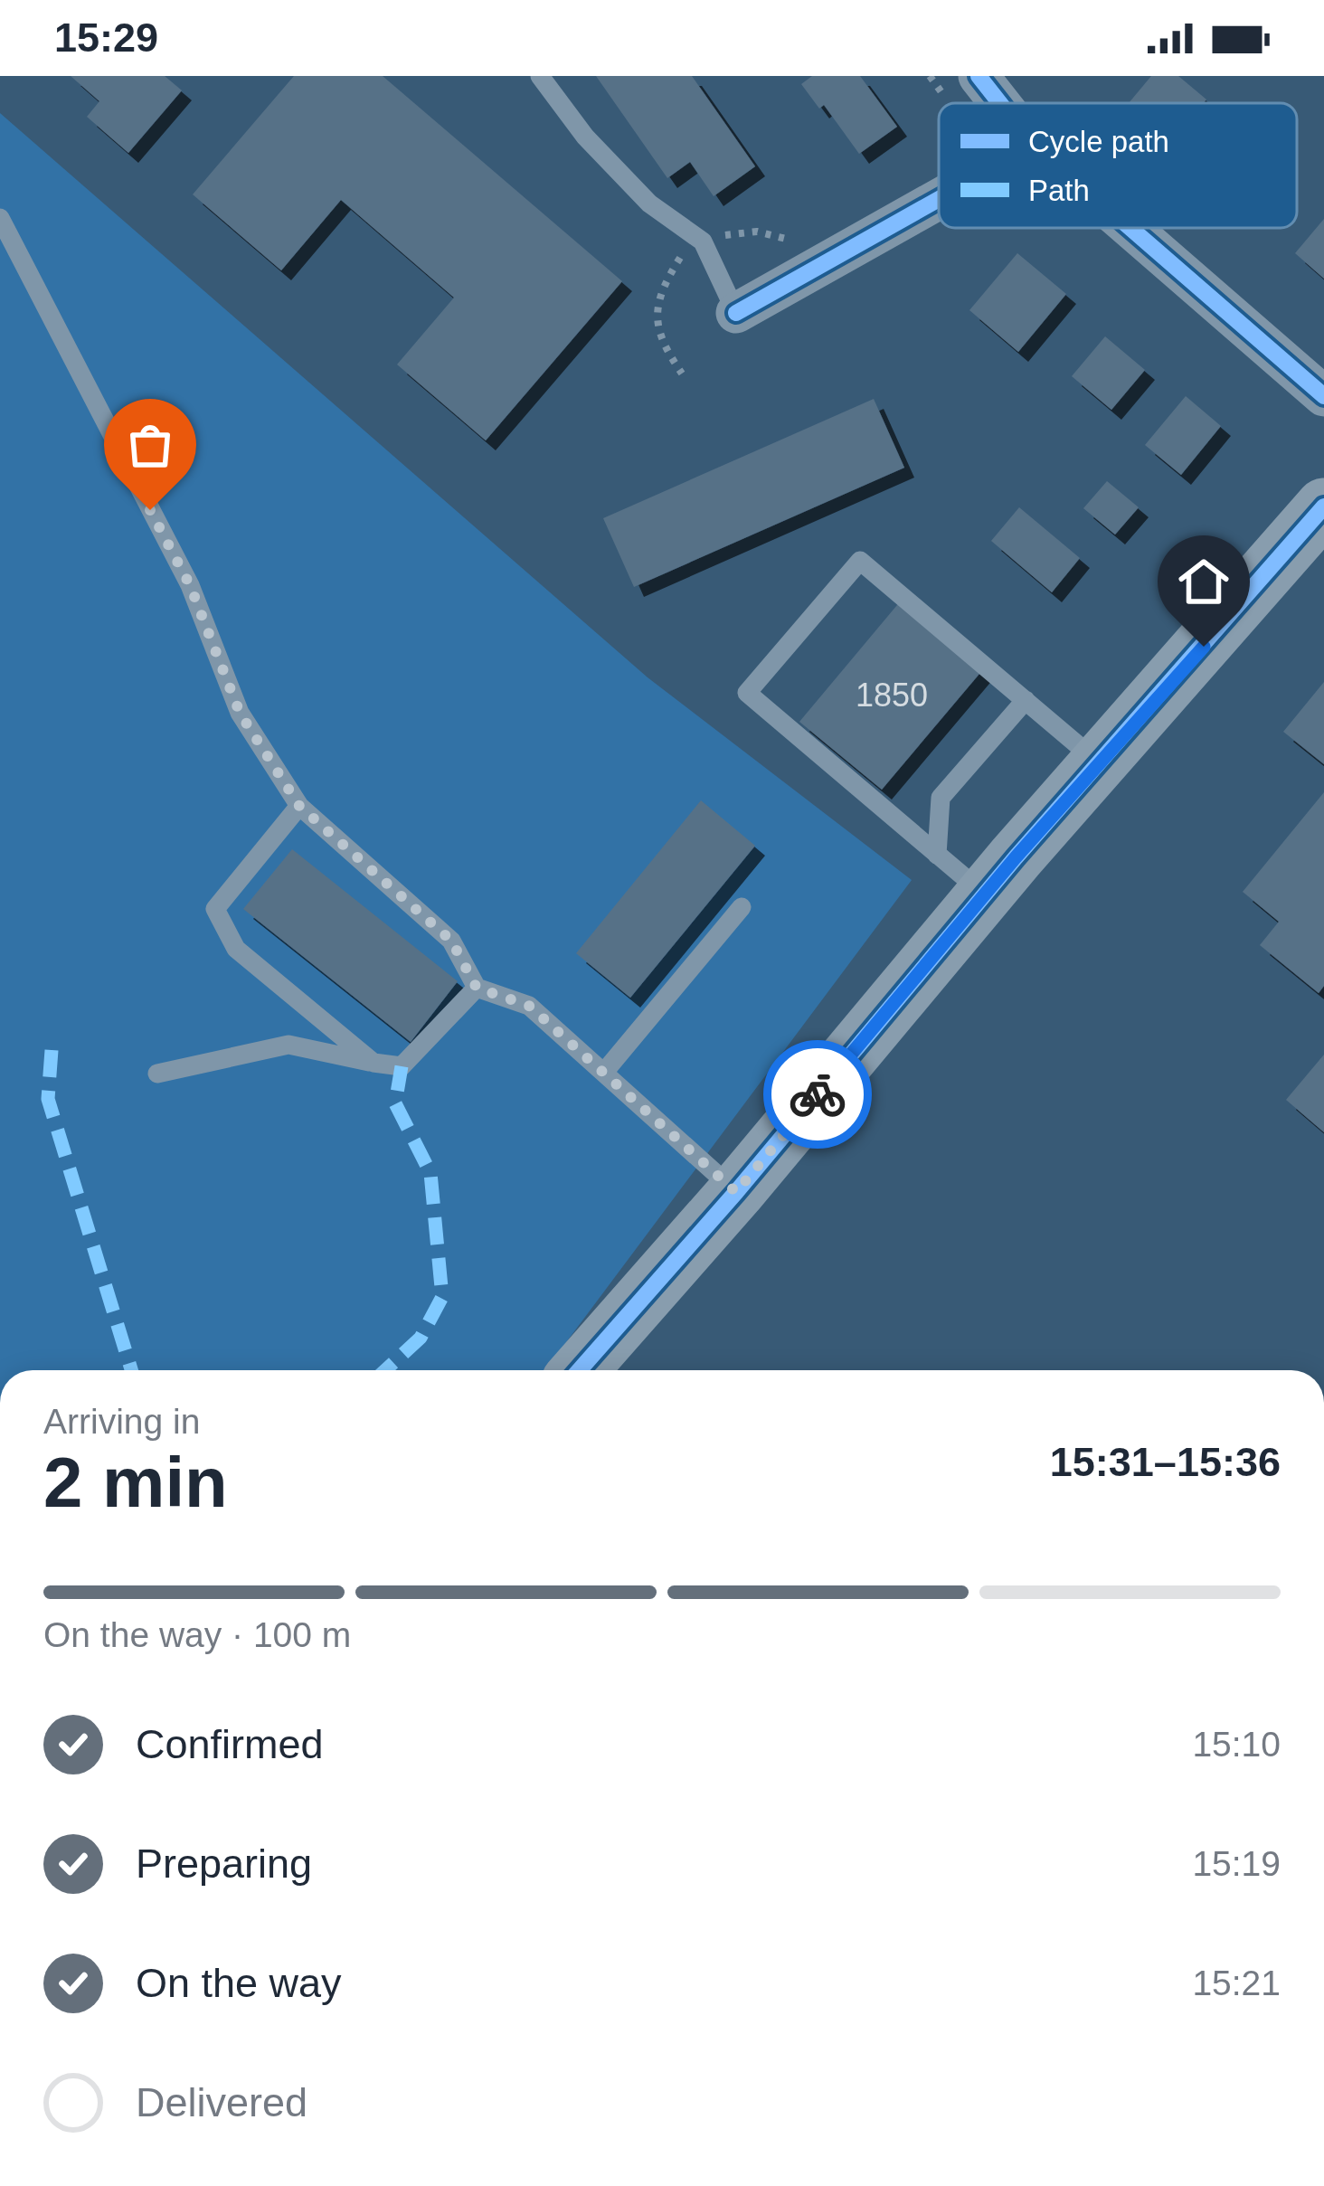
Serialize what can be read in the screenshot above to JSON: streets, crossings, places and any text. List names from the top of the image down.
{
  "house_numbers": ["1850"],
  "legend": ["Cycle path", "Path"],
  "page": {
    "status": "15:29",
    "heading": ["2 min", "Arriving in", "15:31–15:36"],
    "bar": "On the way · 100 m",
    "list": [
      ["Confirmed", "15:10"],
      ["Preparing", "15:19"],
      ["On the way", "15:21"],
      "Delivered"
    ]
  }
}
